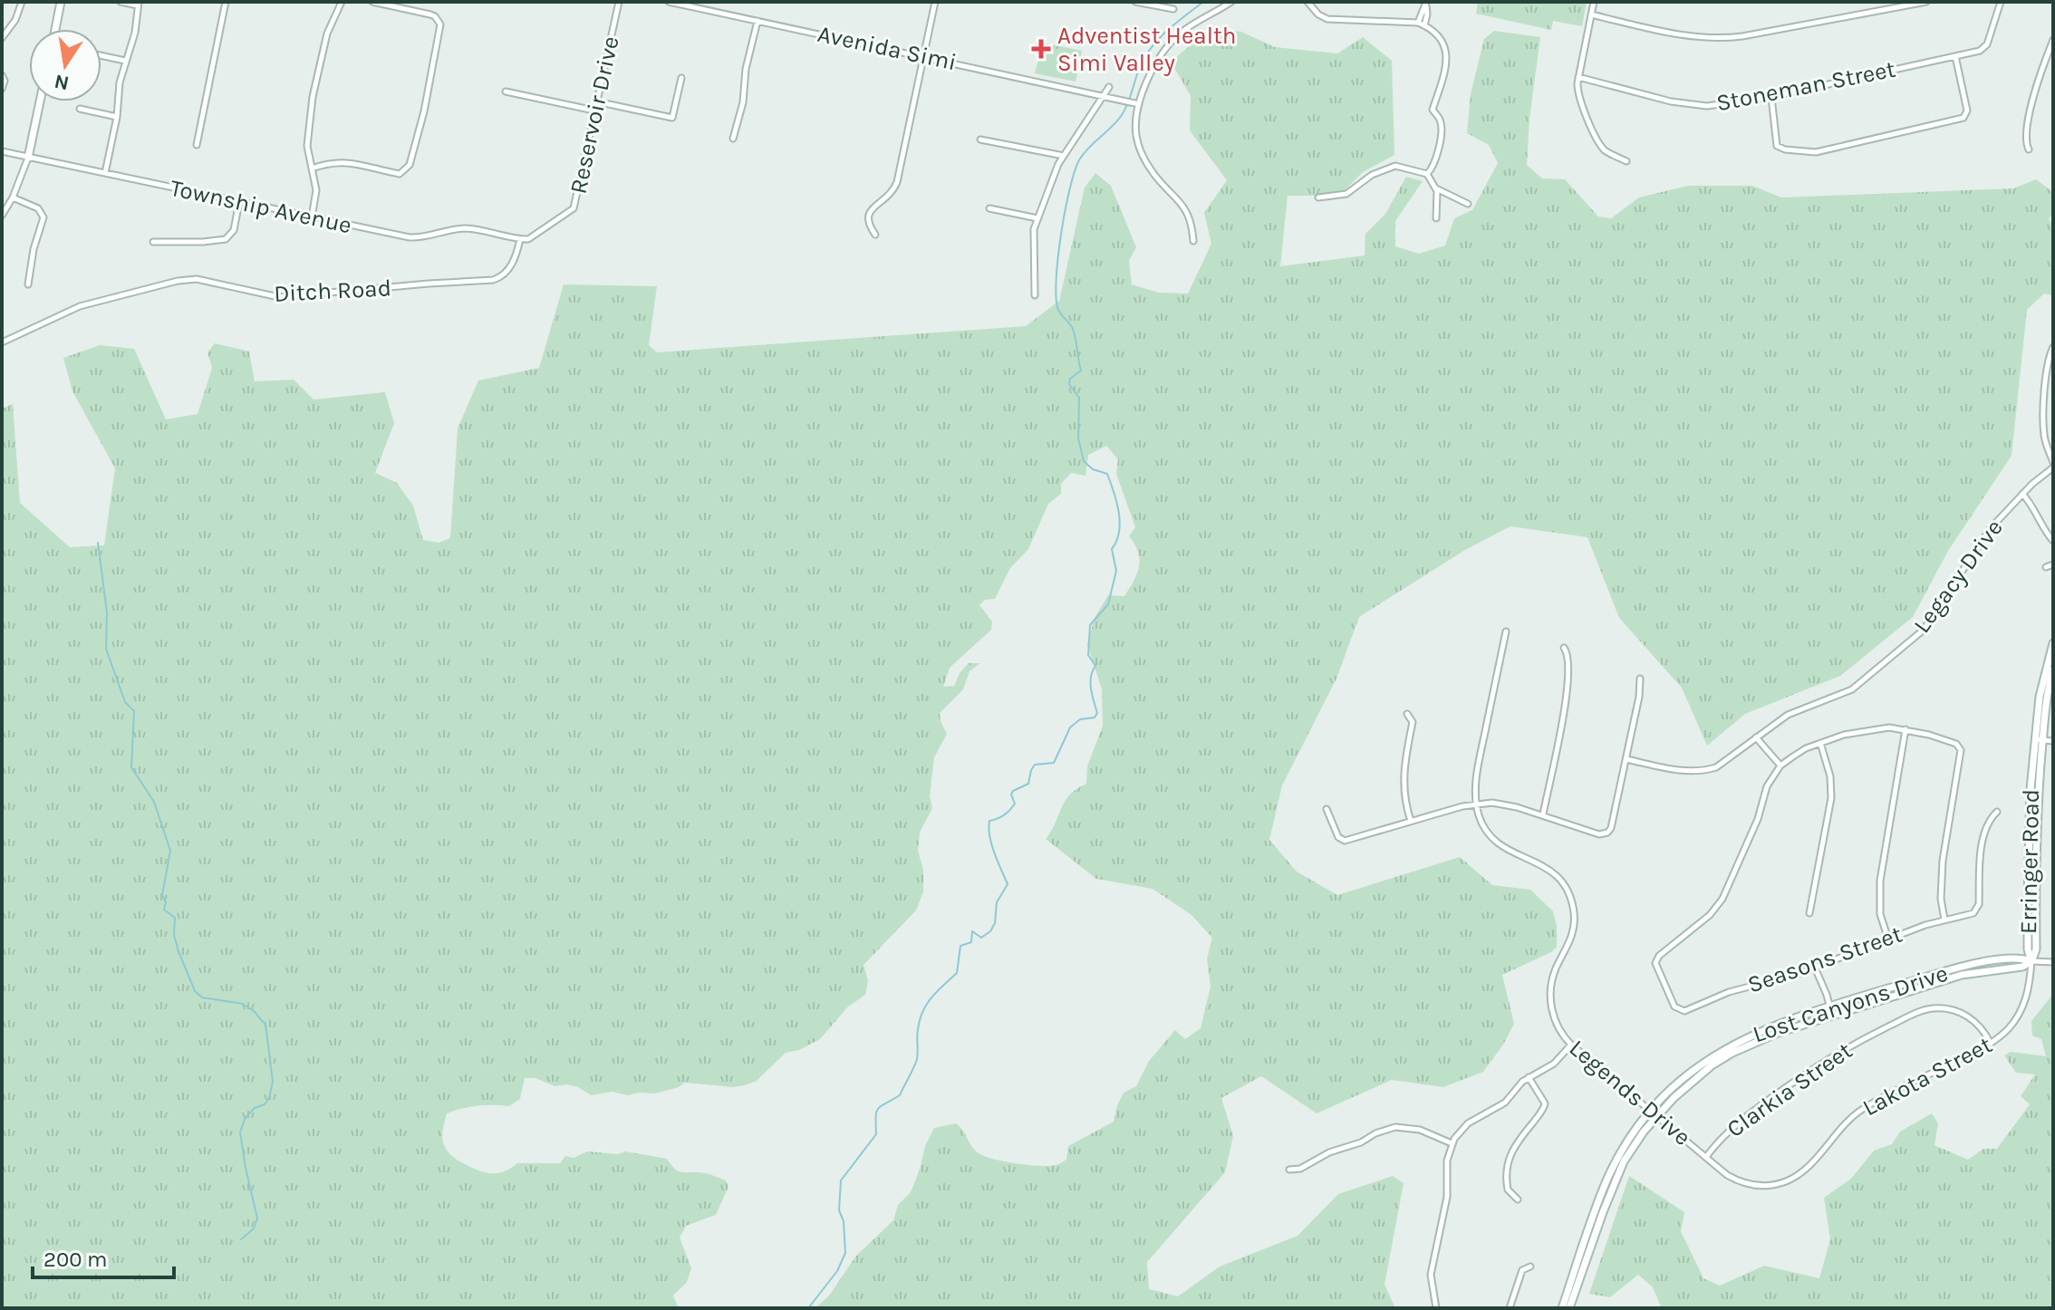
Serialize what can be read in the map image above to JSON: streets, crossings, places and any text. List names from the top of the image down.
{
  "streets": {
    "street": [
      "Avenida Simi",
      "Stoneman Street",
      "Reservoir Drive",
      "Township Avenue",
      "Ditch Road",
      "Legacy Drive",
      "Erringer Road",
      "Seasons Street",
      "Lost Canyons Drive",
      "Lakota Street",
      "Clarkia Street",
      "Legends Drive"
    ]
  },
  "crossings": [
    ["Reservoir Drive", "Township Avenue"],
    ["Reservoir Drive", "Ditch Road"],
    ["Township Avenue", "Ditch Road"],
    ["Erringer Road", "Lost Canyons Drive"],
    ["Erringer Road", "Lakota Street"],
    ["Lost Canyons Drive", "Lakota Street"],
    ["Lost Canyons Drive", "Legends Drive"],
    ["Lakota Street", "Clarkia Street"],
    ["Lakota Street", "Legends Drive"],
    ["Clarkia Street", "Legends Drive"]
  ],
  "places": {
    "health": ["Adventist Health Simi Valley"]
  },
  "scale_bar": "200 m",
  "north": "bottom"
}
